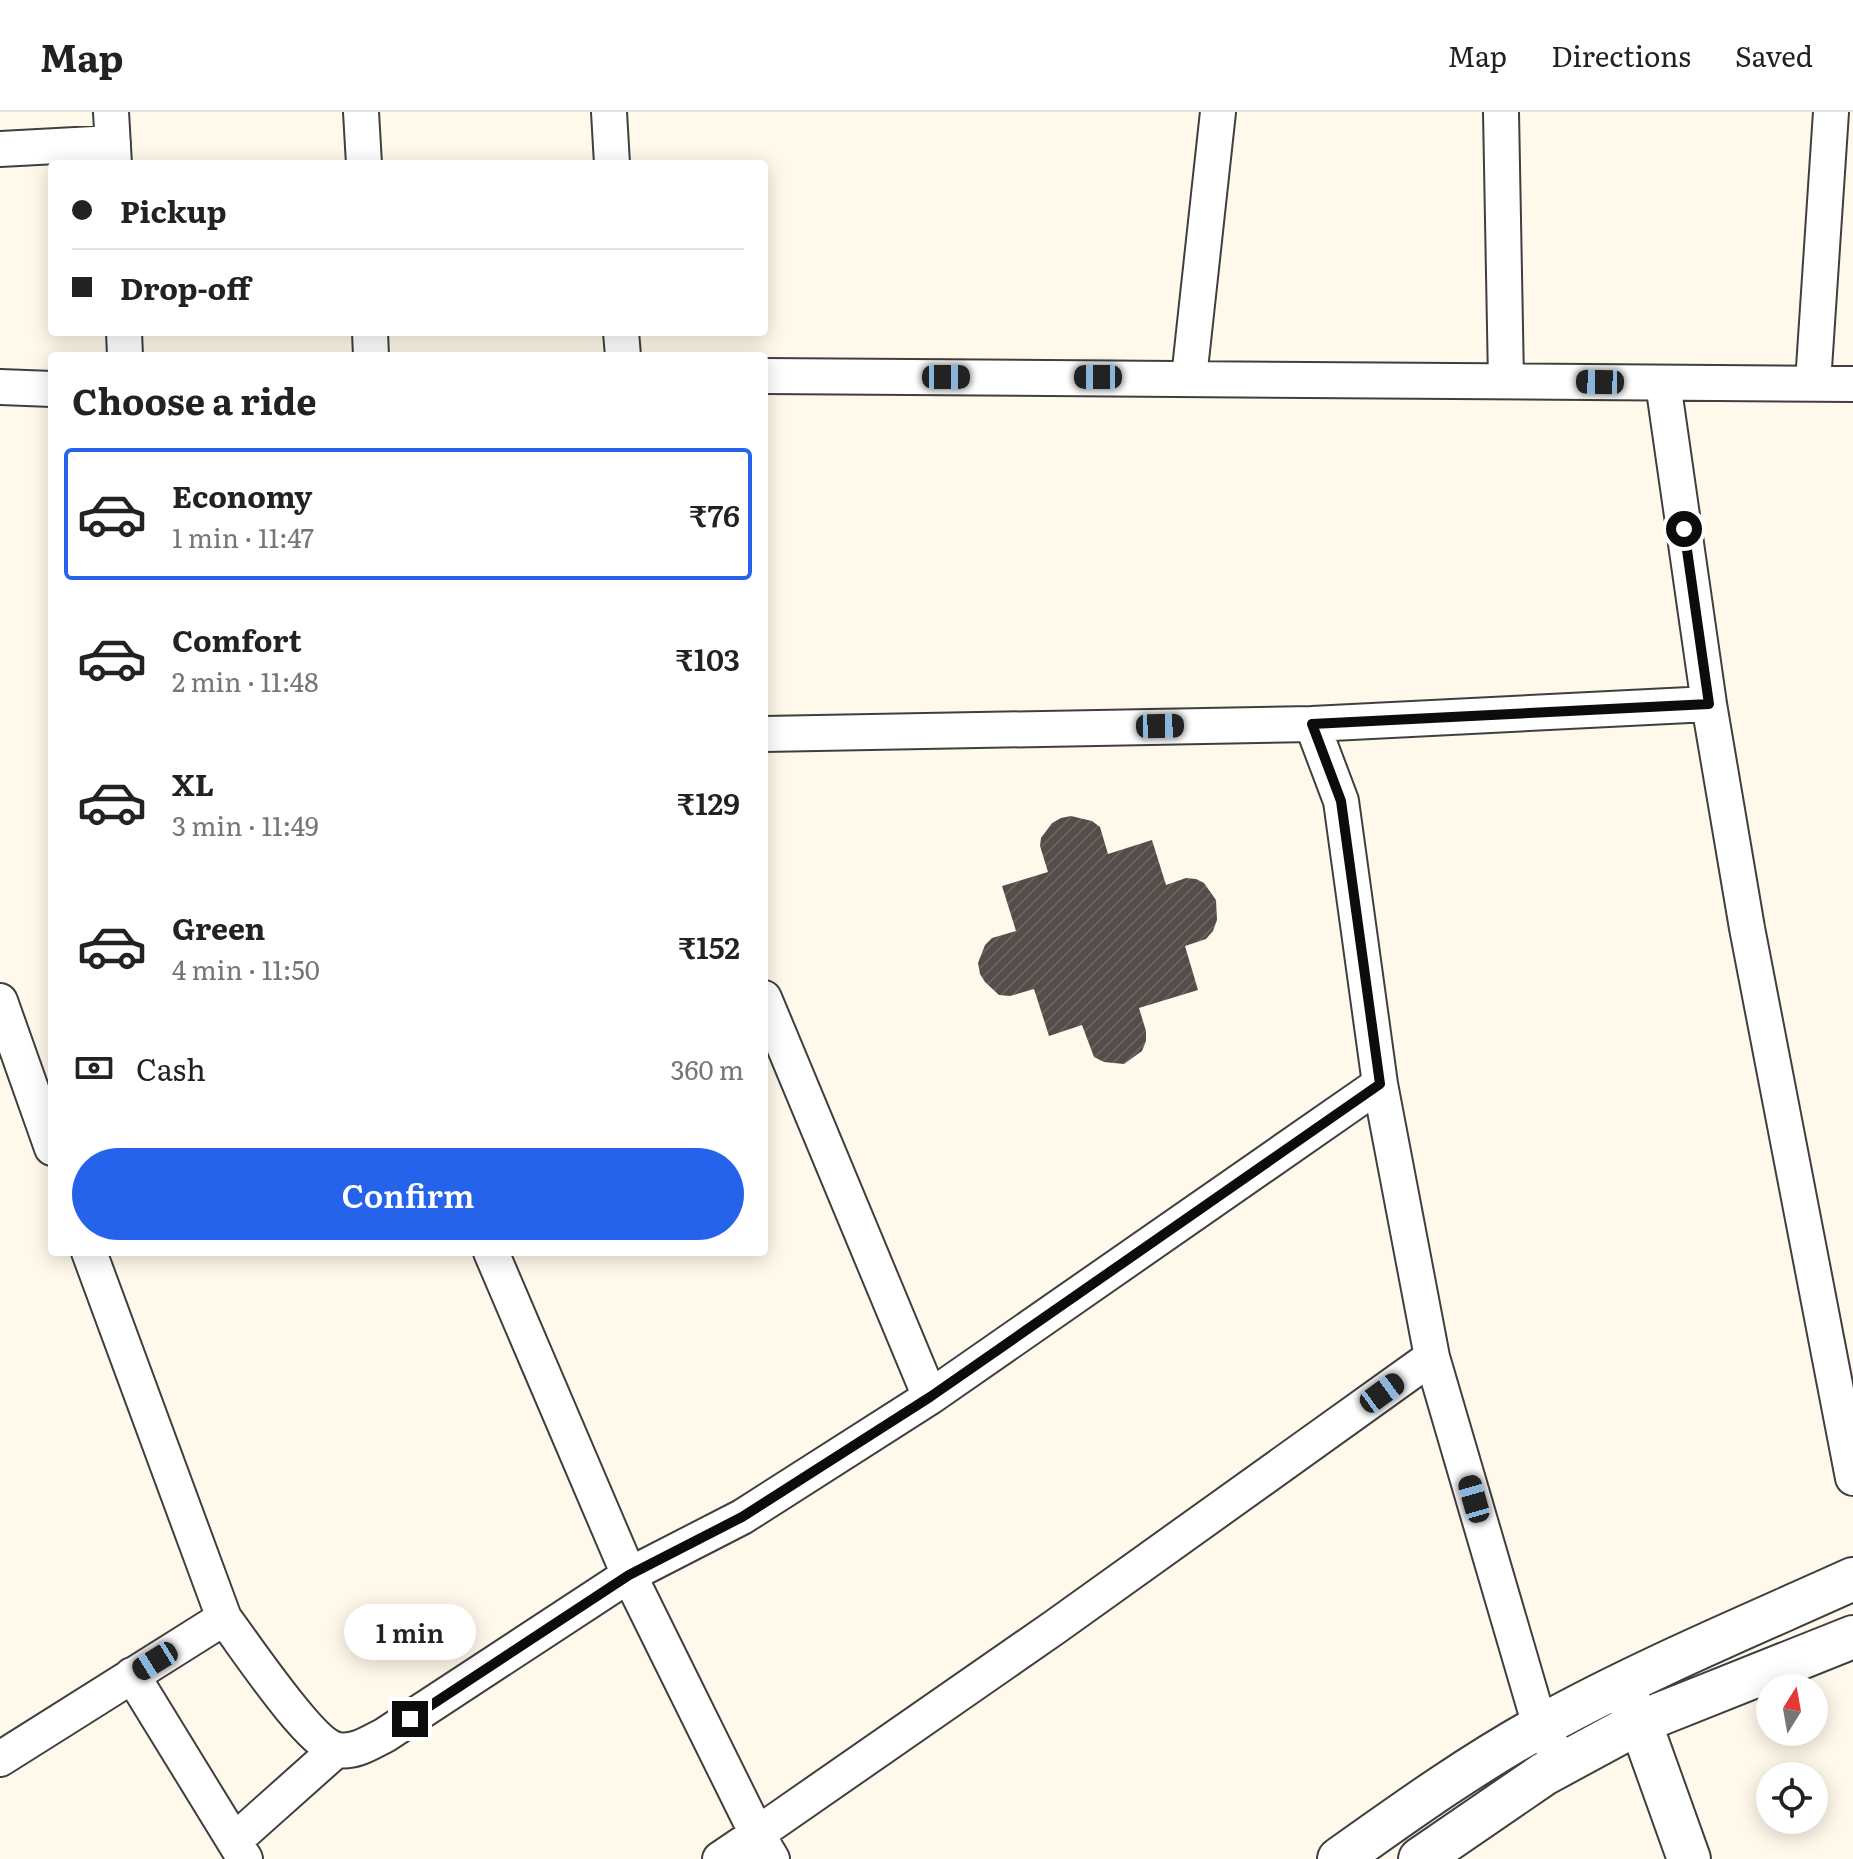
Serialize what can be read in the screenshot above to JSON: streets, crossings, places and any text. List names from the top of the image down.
{
  "north": "top",
  "page": {
    "header": "Map",
    "nav": ["Map", "Directions", "Saved"],
    "banner": ["Pickup", "Drop-off"],
    "heading": "Choose a ride",
    "list": [
      {
        "name": "Economy",
        "note": "1 min · 11:47",
        "value": "₹76"
      },
      {
        "name": "Comfort",
        "note": "2 min · 11:48",
        "value": "₹103"
      },
      {
        "name": "XL",
        "note": "3 min · 11:49",
        "value": "₹129"
      },
      {
        "name": "Green",
        "note": "4 min · 11:50",
        "value": "₹152"
      }
    ],
    "pay": ["Cash", "360 m"],
    "buttons": "Confirm",
    "bubble": "1 min"
  }
}
